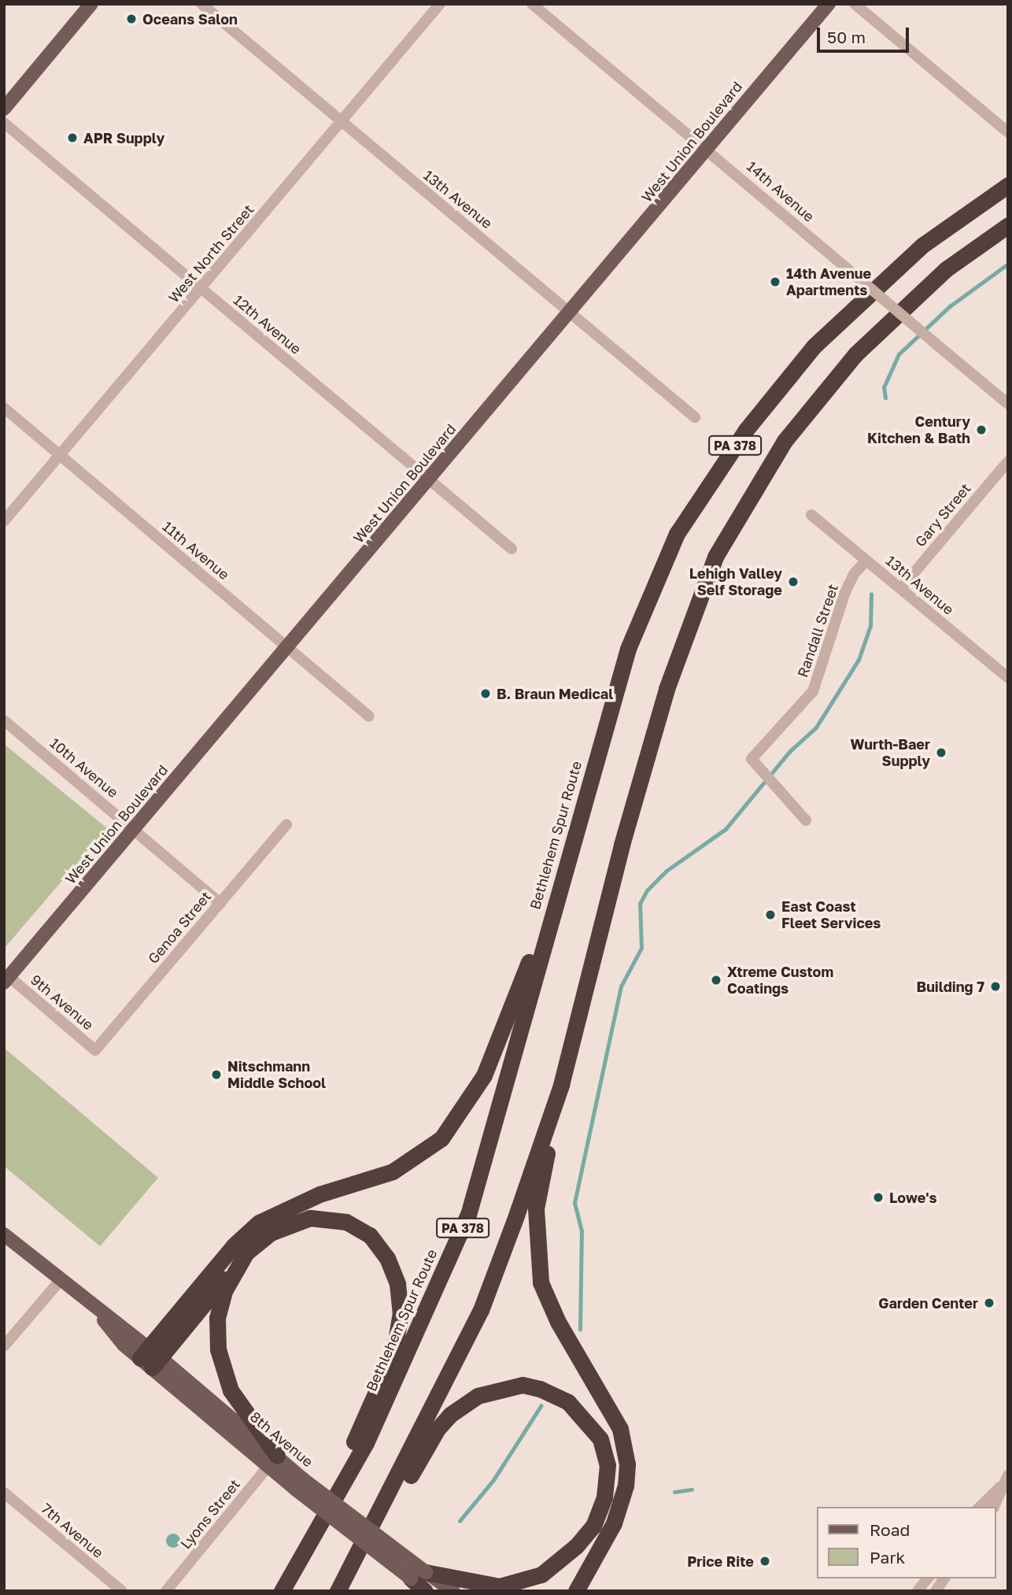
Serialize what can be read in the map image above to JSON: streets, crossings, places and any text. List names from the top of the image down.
{
  "streets": {
    "highway": ["PA 378", "Bethlehem Spur Route"],
    "main road": ["West Union Boulevard", "8th Avenue"],
    "street": [
      "14th Avenue",
      "13th Avenue",
      "West North Street",
      "12th Avenue",
      "Gary Street",
      "11th Avenue",
      "Randall Street",
      "10th Avenue",
      "Genoa Street",
      "9th Avenue",
      "Lyons Street",
      "7th Avenue"
    ]
  },
  "crossings": [
    ["West Union Boulevard", "14th Avenue"],
    ["West Union Boulevard", "13th Avenue"],
    ["West Union Boulevard", "12th Avenue"],
    ["West Union Boulevard", "11th Avenue"],
    ["West Union Boulevard", "10th Avenue"],
    ["West Union Boulevard", "9th Avenue"],
    ["13th Avenue", "West North Street"],
    ["13th Avenue", "Gary Street"],
    ["13th Avenue", "Randall Street"],
    ["West North Street", "12th Avenue"],
    ["West North Street", "11th Avenue"],
    ["10th Avenue", "Genoa Street"],
    ["Genoa Street", "9th Avenue"],
    ["8th Avenue", "Lyons Street"]
  ],
  "places": [
    "Oceans Salon",
    "APR Supply",
    "14th Avenue Apartments",
    "Century Kitchen & Bath",
    "Lehigh Valley Self Storage",
    "B. Braun Medical",
    "Wurth-Baer Supply",
    "East Coast Fleet Services",
    "Xtreme Custom Coatings",
    "Building 7",
    "Nitschmann Middle School",
    "Lowe's",
    "Garden Center",
    "Price Rite"
  ],
  "legend": ["Road", "Park"],
  "scale_bar": "50 m"
}
